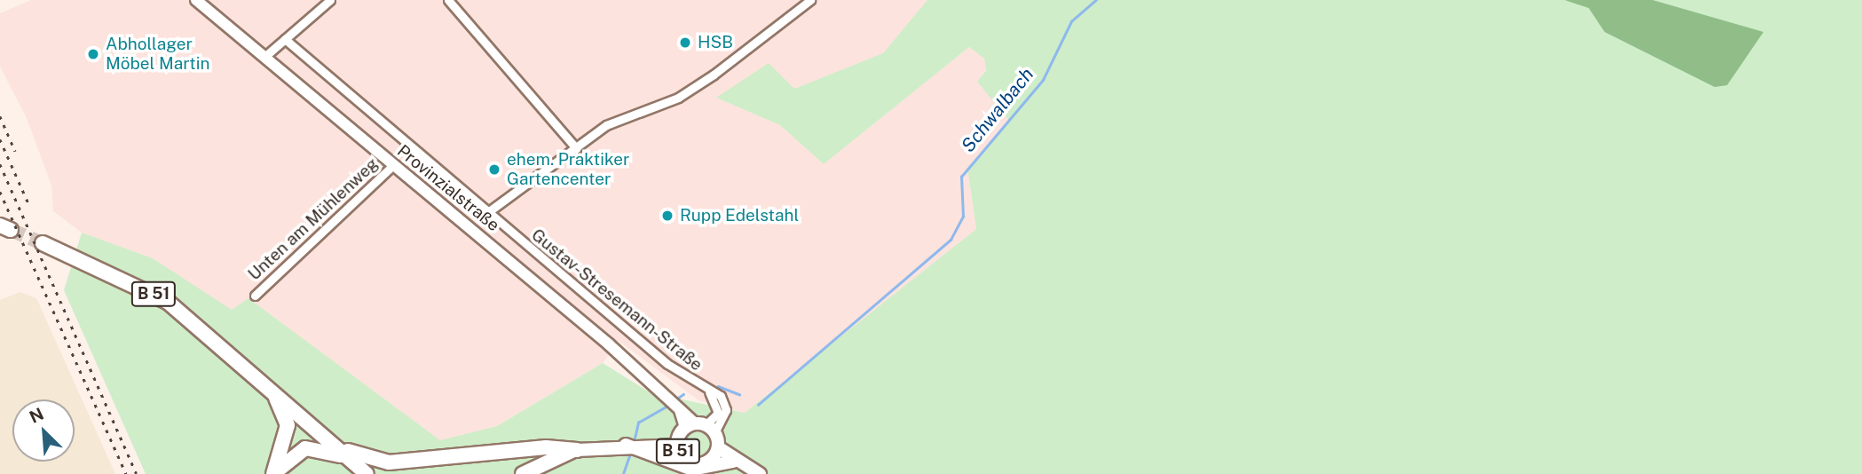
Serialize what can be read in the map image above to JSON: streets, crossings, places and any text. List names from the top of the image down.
{
  "streets": {
    "highway": ["B 51"],
    "main road": ["Provinzialstraße"],
    "street": ["Unten am Mühlenweg", "Gustav-Stresemann-Straße"]
  },
  "crossings": [
    ["Provinzialstraße", "Unten am Mühlenweg"],
    ["Provinzialstraße", "B 51"],
    ["Provinzialstraße", "Gustav-Stresemann-Straße"],
    ["B 51", "Gustav-Stresemann-Straße"]
  ],
  "water": ["Schwalbach"],
  "places": [
    "HSB",
    "Abhollager Möbel Martin",
    "ehem. Praktiker Gartencenter",
    "Rupp Edelstahl"
  ],
  "north": "top left"
}
